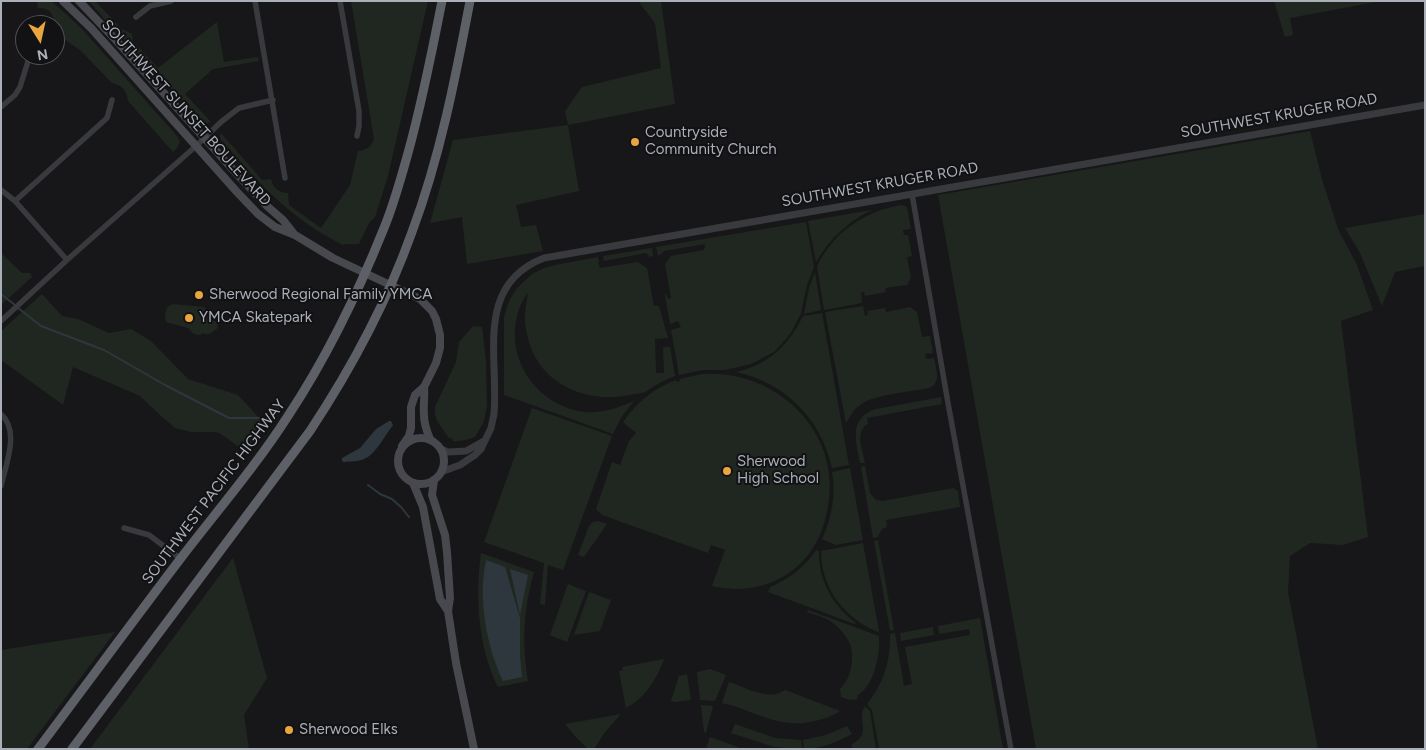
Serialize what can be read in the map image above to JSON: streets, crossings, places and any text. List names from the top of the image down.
{
  "streets": {
    "highway": ["SOUTHWEST PACIFIC HIGHWAY"],
    "main road": ["SOUTHWEST SUNSET BOULEVARD"],
    "street": ["SOUTHWEST KRUGER ROAD"]
  },
  "crossings": [
    ["SOUTHWEST SUNSET BOULEVARD", "SOUTHWEST KRUGER ROAD"],
    ["SOUTHWEST SUNSET BOULEVARD", "SOUTHWEST PACIFIC HIGHWAY"]
  ],
  "places": [
    "Countryside Community Church",
    "Sherwood Regional Family YMCA",
    "YMCA Skatepark",
    "Sherwood High School",
    "Sherwood Elks"
  ],
  "north": "bottom"
}
